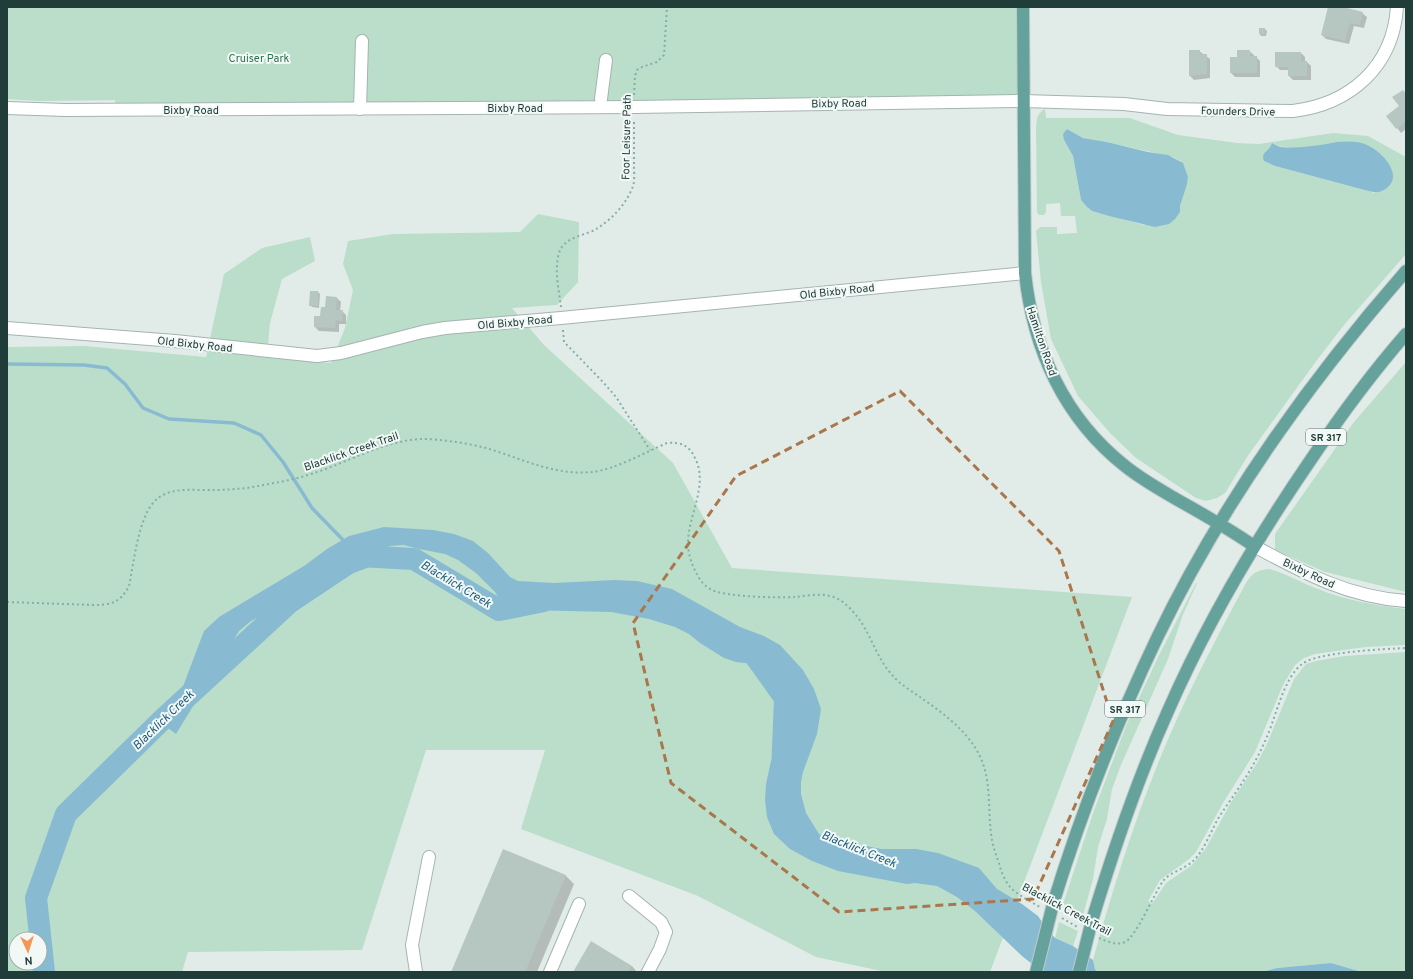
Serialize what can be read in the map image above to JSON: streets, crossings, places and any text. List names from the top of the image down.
{
  "streets": {
    "main road": ["Bixby Road", "Hamilton Road", "SR 317"],
    "street": ["Founders Drive", "Old Bixby Road"],
    "path": ["Foor Leisure Path", "Blacklick Creek Trail"]
  },
  "crossings": [
    ["Bixby Road", "Founders Drive"],
    ["Bixby Road", "Foor Leisure Path"],
    ["Bixby Road", "Hamilton Road"],
    ["Bixby Road", "SR 317"],
    ["Founders Drive", "Hamilton Road"],
    ["Foor Leisure Path", "Old Bixby Road"],
    ["Foor Leisure Path", "Blacklick Creek Trail"],
    ["Old Bixby Road", "Hamilton Road"],
    ["Hamilton Road", "SR 317"],
    ["SR 317", "Blacklick Creek Trail"]
  ],
  "water": ["Blacklick Creek"],
  "parks": ["Cruiser Park"],
  "north": "bottom"
}
